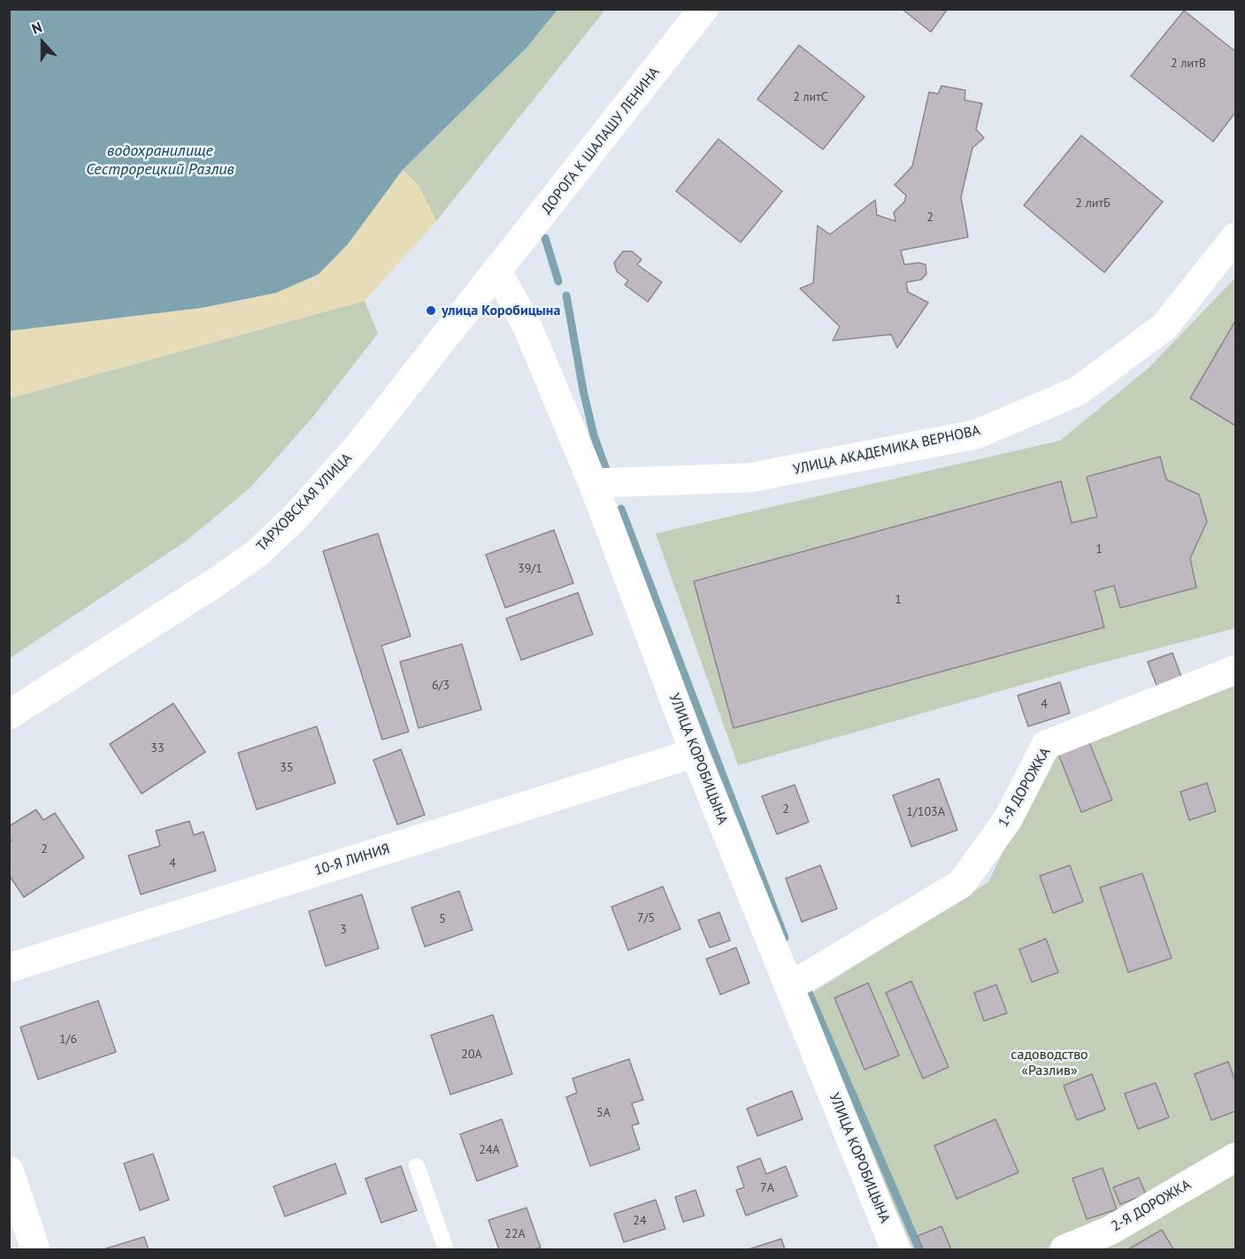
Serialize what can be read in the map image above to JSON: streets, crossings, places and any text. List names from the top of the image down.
{
  "streets": {
    "street": [
      "ДОРОГА К ШАЛАШУ ЛЕНИНА",
      "УЛИЦА АКАДЕМИКА ВЕРНОВА",
      "ТАРХОВСКАЯ УЛИЦА",
      "УЛИЦА КОРОБИЦЫНА",
      "1-Я ДОРОЖКА",
      "10-Я ЛИНИЯ",
      "2-Я ДОРОЖКА"
    ]
  },
  "crossings": [
    ["ДОРОГА К ШАЛАШУ ЛЕНИНА", "ТАРХОВСКАЯ УЛИЦА"],
    ["ДОРОГА К ШАЛАШУ ЛЕНИНА", "УЛИЦА КОРОБИЦЫНА"],
    ["УЛИЦА АКАДЕМИКА ВЕРНОВА", "УЛИЦА КОРОБИЦЫНА"],
    ["ТАРХОВСКАЯ УЛИЦА", "УЛИЦА КОРОБИЦЫНА"],
    ["УЛИЦА КОРОБИЦЫНА", "1-Я ДОРОЖКА"],
    ["УЛИЦА КОРОБИЦЫНА", "10-Я ЛИНИЯ"]
  ],
  "water": ["водохранилище Сестрорецкий Разлив"],
  "parks": ["садоводство «Разлив»"],
  "places": ["улица Коробицына"],
  "house_numbers": [
    "2 литВ",
    "2 литС",
    "2 литБ",
    "2",
    "1",
    "39/1",
    "1",
    "6/3",
    "4",
    "33",
    "35",
    "2",
    "1/103А",
    "2",
    "4",
    "7/5",
    "5",
    "3",
    "1/6",
    "20А",
    "5А",
    "24А",
    "7А",
    "24",
    "22А"
  ],
  "north": "top"
}
